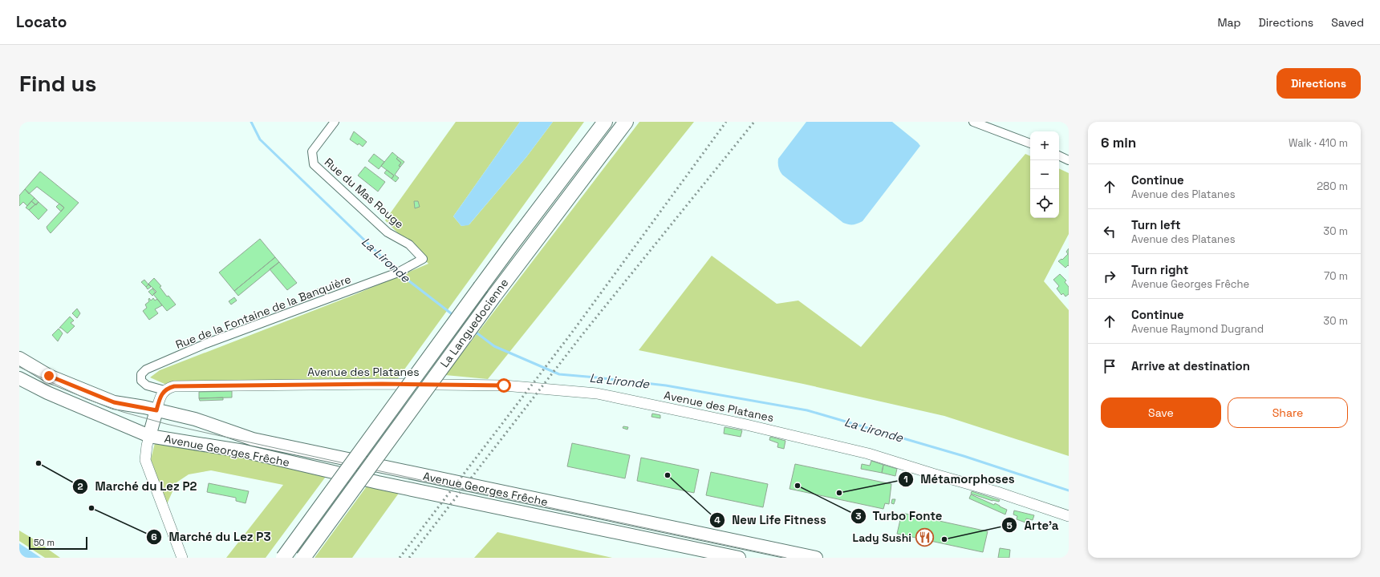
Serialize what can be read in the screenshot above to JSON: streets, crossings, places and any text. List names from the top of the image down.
{
  "streets": {
    "highway": ["La Languedocienne"],
    "main road": ["Avenue Georges Frêche"],
    "street": ["Rue du Mas Rouge", "Rue de la Fontaine de la Banquière", "Avenue des Platanes"]
  },
  "crossings": [
    ["Rue du Mas Rouge", "Rue de la Fontaine de la Banquière"],
    ["Rue de la Fontaine de la Banquière", "Avenue des Platanes"]
  ],
  "water": ["La Lironde"],
  "places": {
    "other": [
      "Marché du Lez P2",
      "New Life Fitness",
      "Turbo Fonte",
      "Métamorphoses",
      "Marché du Lez P3",
      "Arte'a"
    ],
    "restaurant": ["Lady Sushi"]
  },
  "scale_bar": "50 m",
  "page": {
    "header": "Locato",
    "nav": ["Map", "Directions", "Saved"],
    "buttons": [
      "Directions",
      ["Save", "Share"]
    ],
    "title": "Find us",
    "heading": ["6 min", "Walk · 410 m"],
    "map_buttons": ["+", "−"],
    "list": [
      ["Continue", "Avenue des Platanes", "280 m"],
      ["Turn left", "Avenue des Platanes", "30 m"],
      ["Turn right", "Avenue Georges Frêche", "70 m"],
      ["Continue", "Avenue Raymond Dugrand", "30 m"],
      "Arrive at destination"
    ],
    "scale": "50 m"
  }
}
